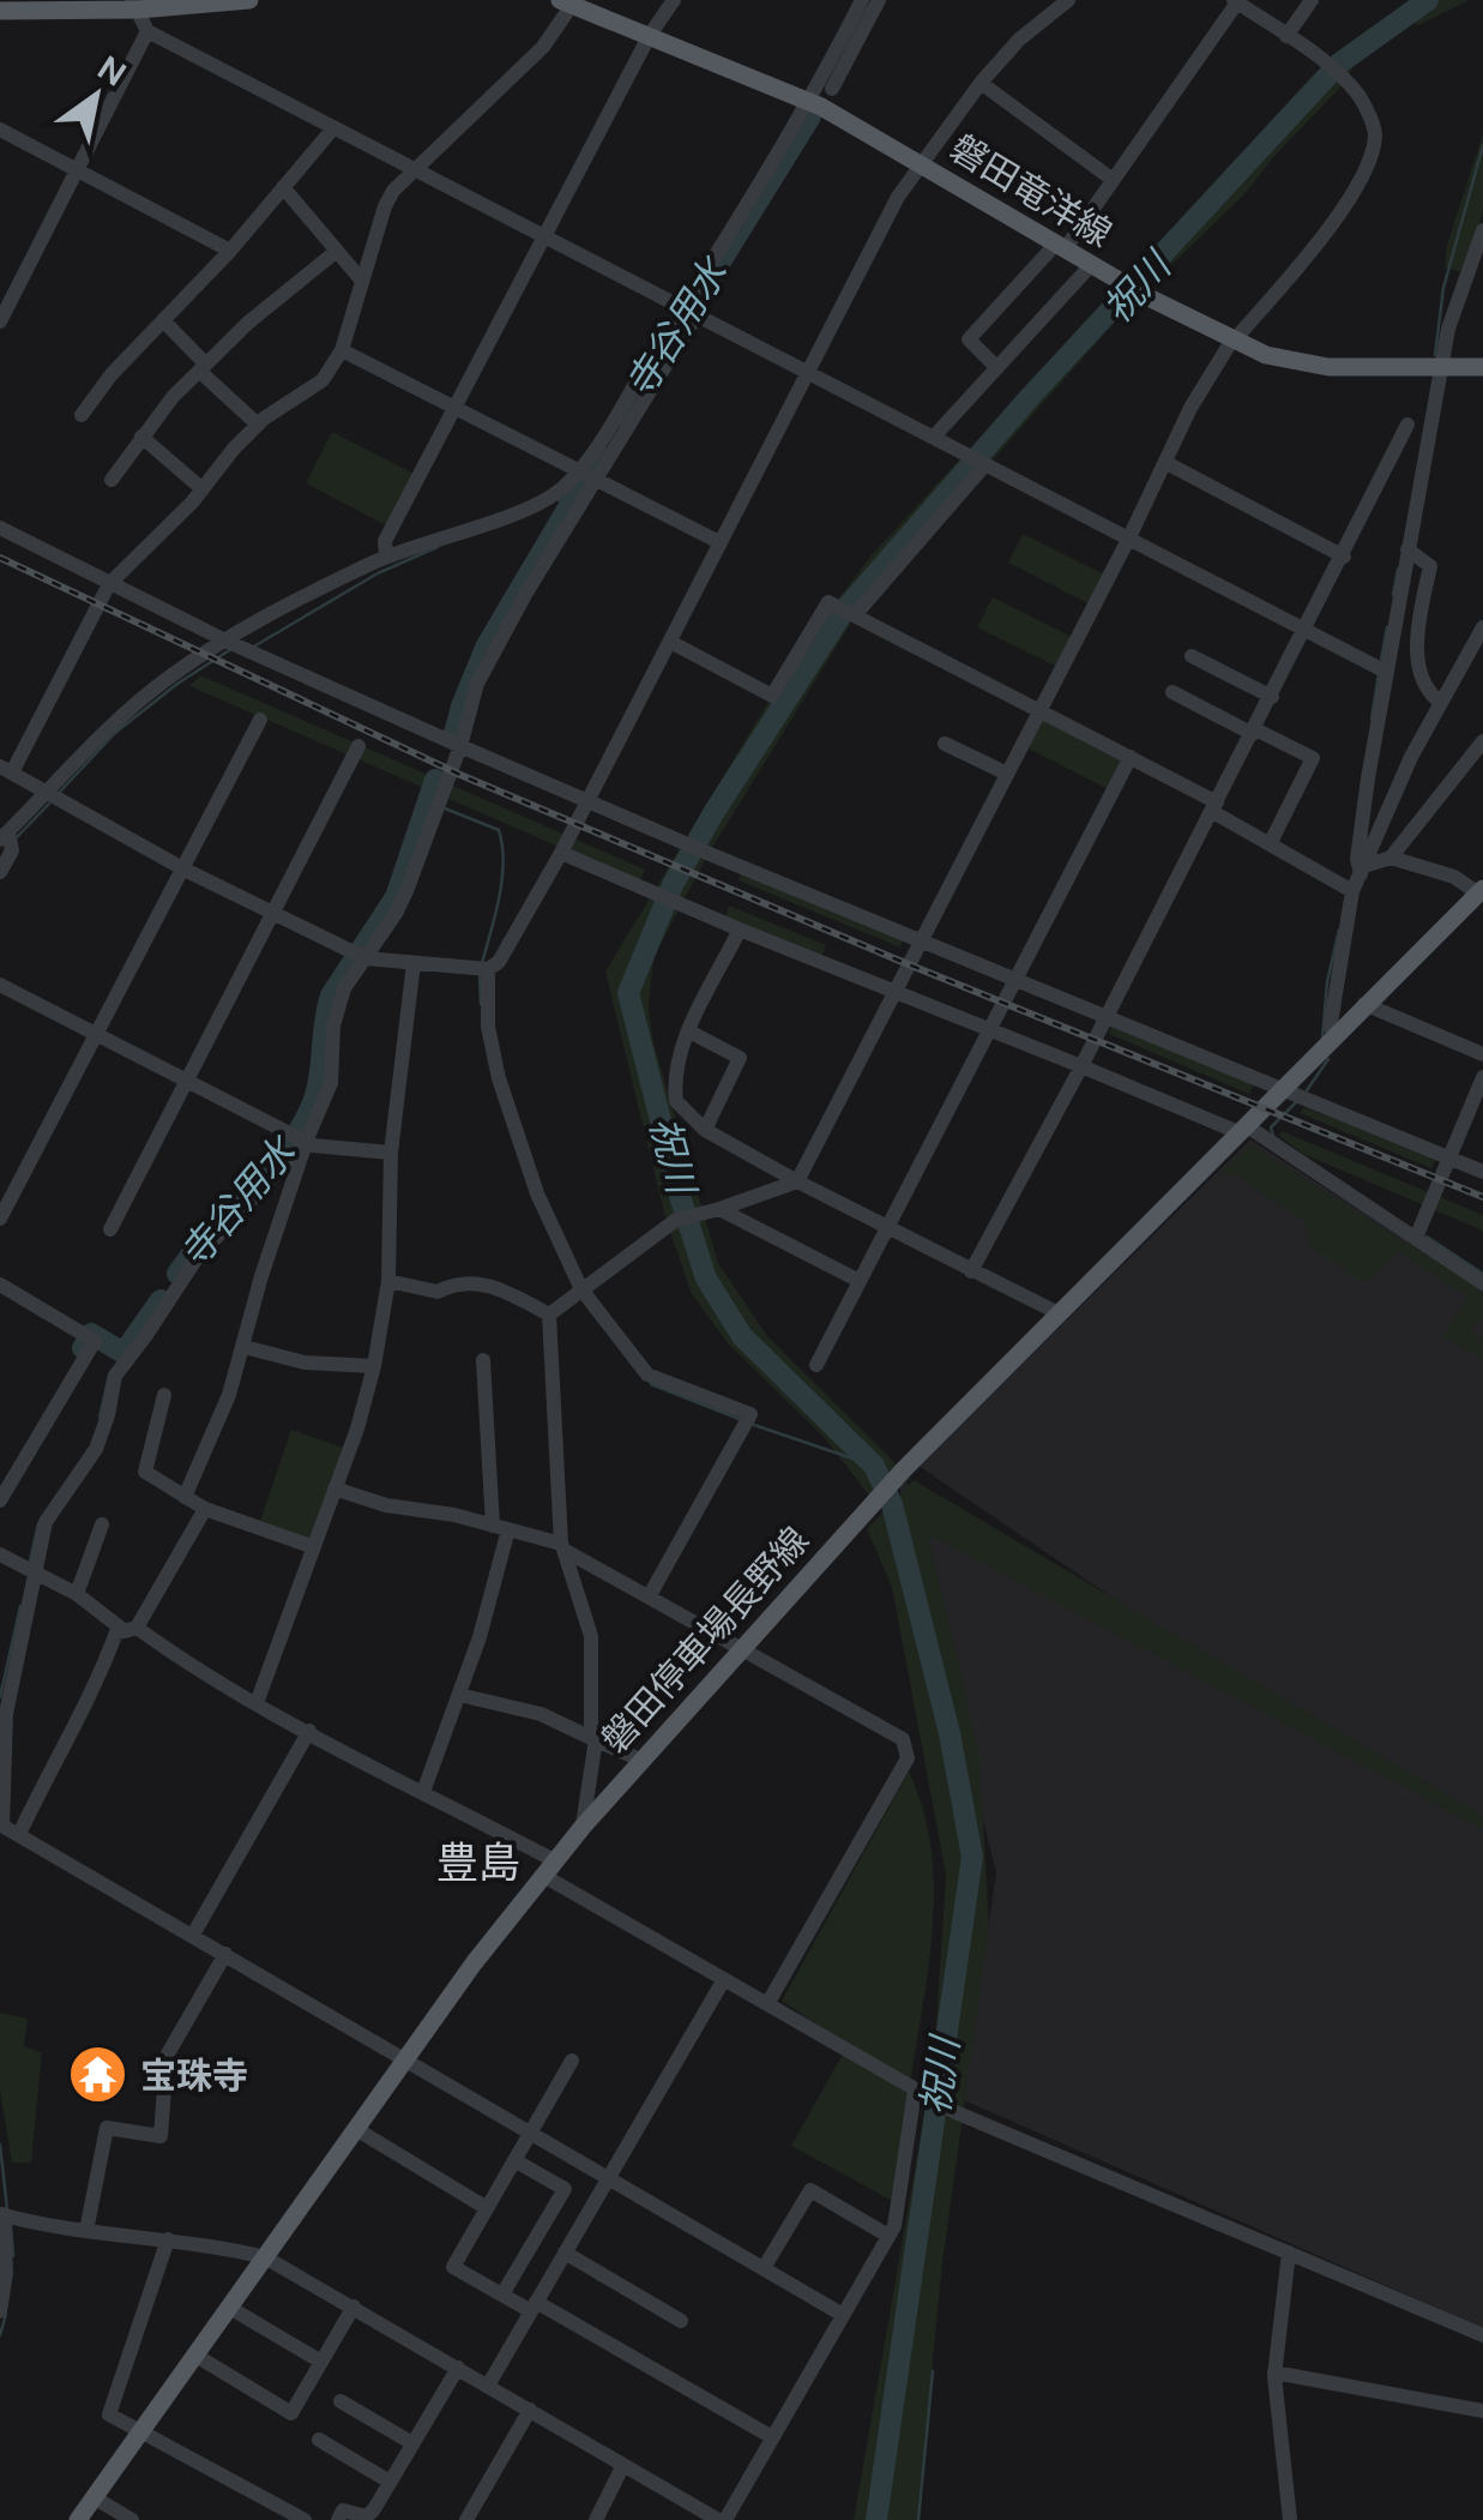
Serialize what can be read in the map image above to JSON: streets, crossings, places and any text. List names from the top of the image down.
{
  "streets": {
    "main road": ["磐田竜洋線", "磐田停車場長野線"]
  },
  "districts": ["豊島"],
  "water": ["祝川", "寺谷用水"],
  "places": {
    "temple": ["宝珠寺"]
  },
  "north": "top right"
}
